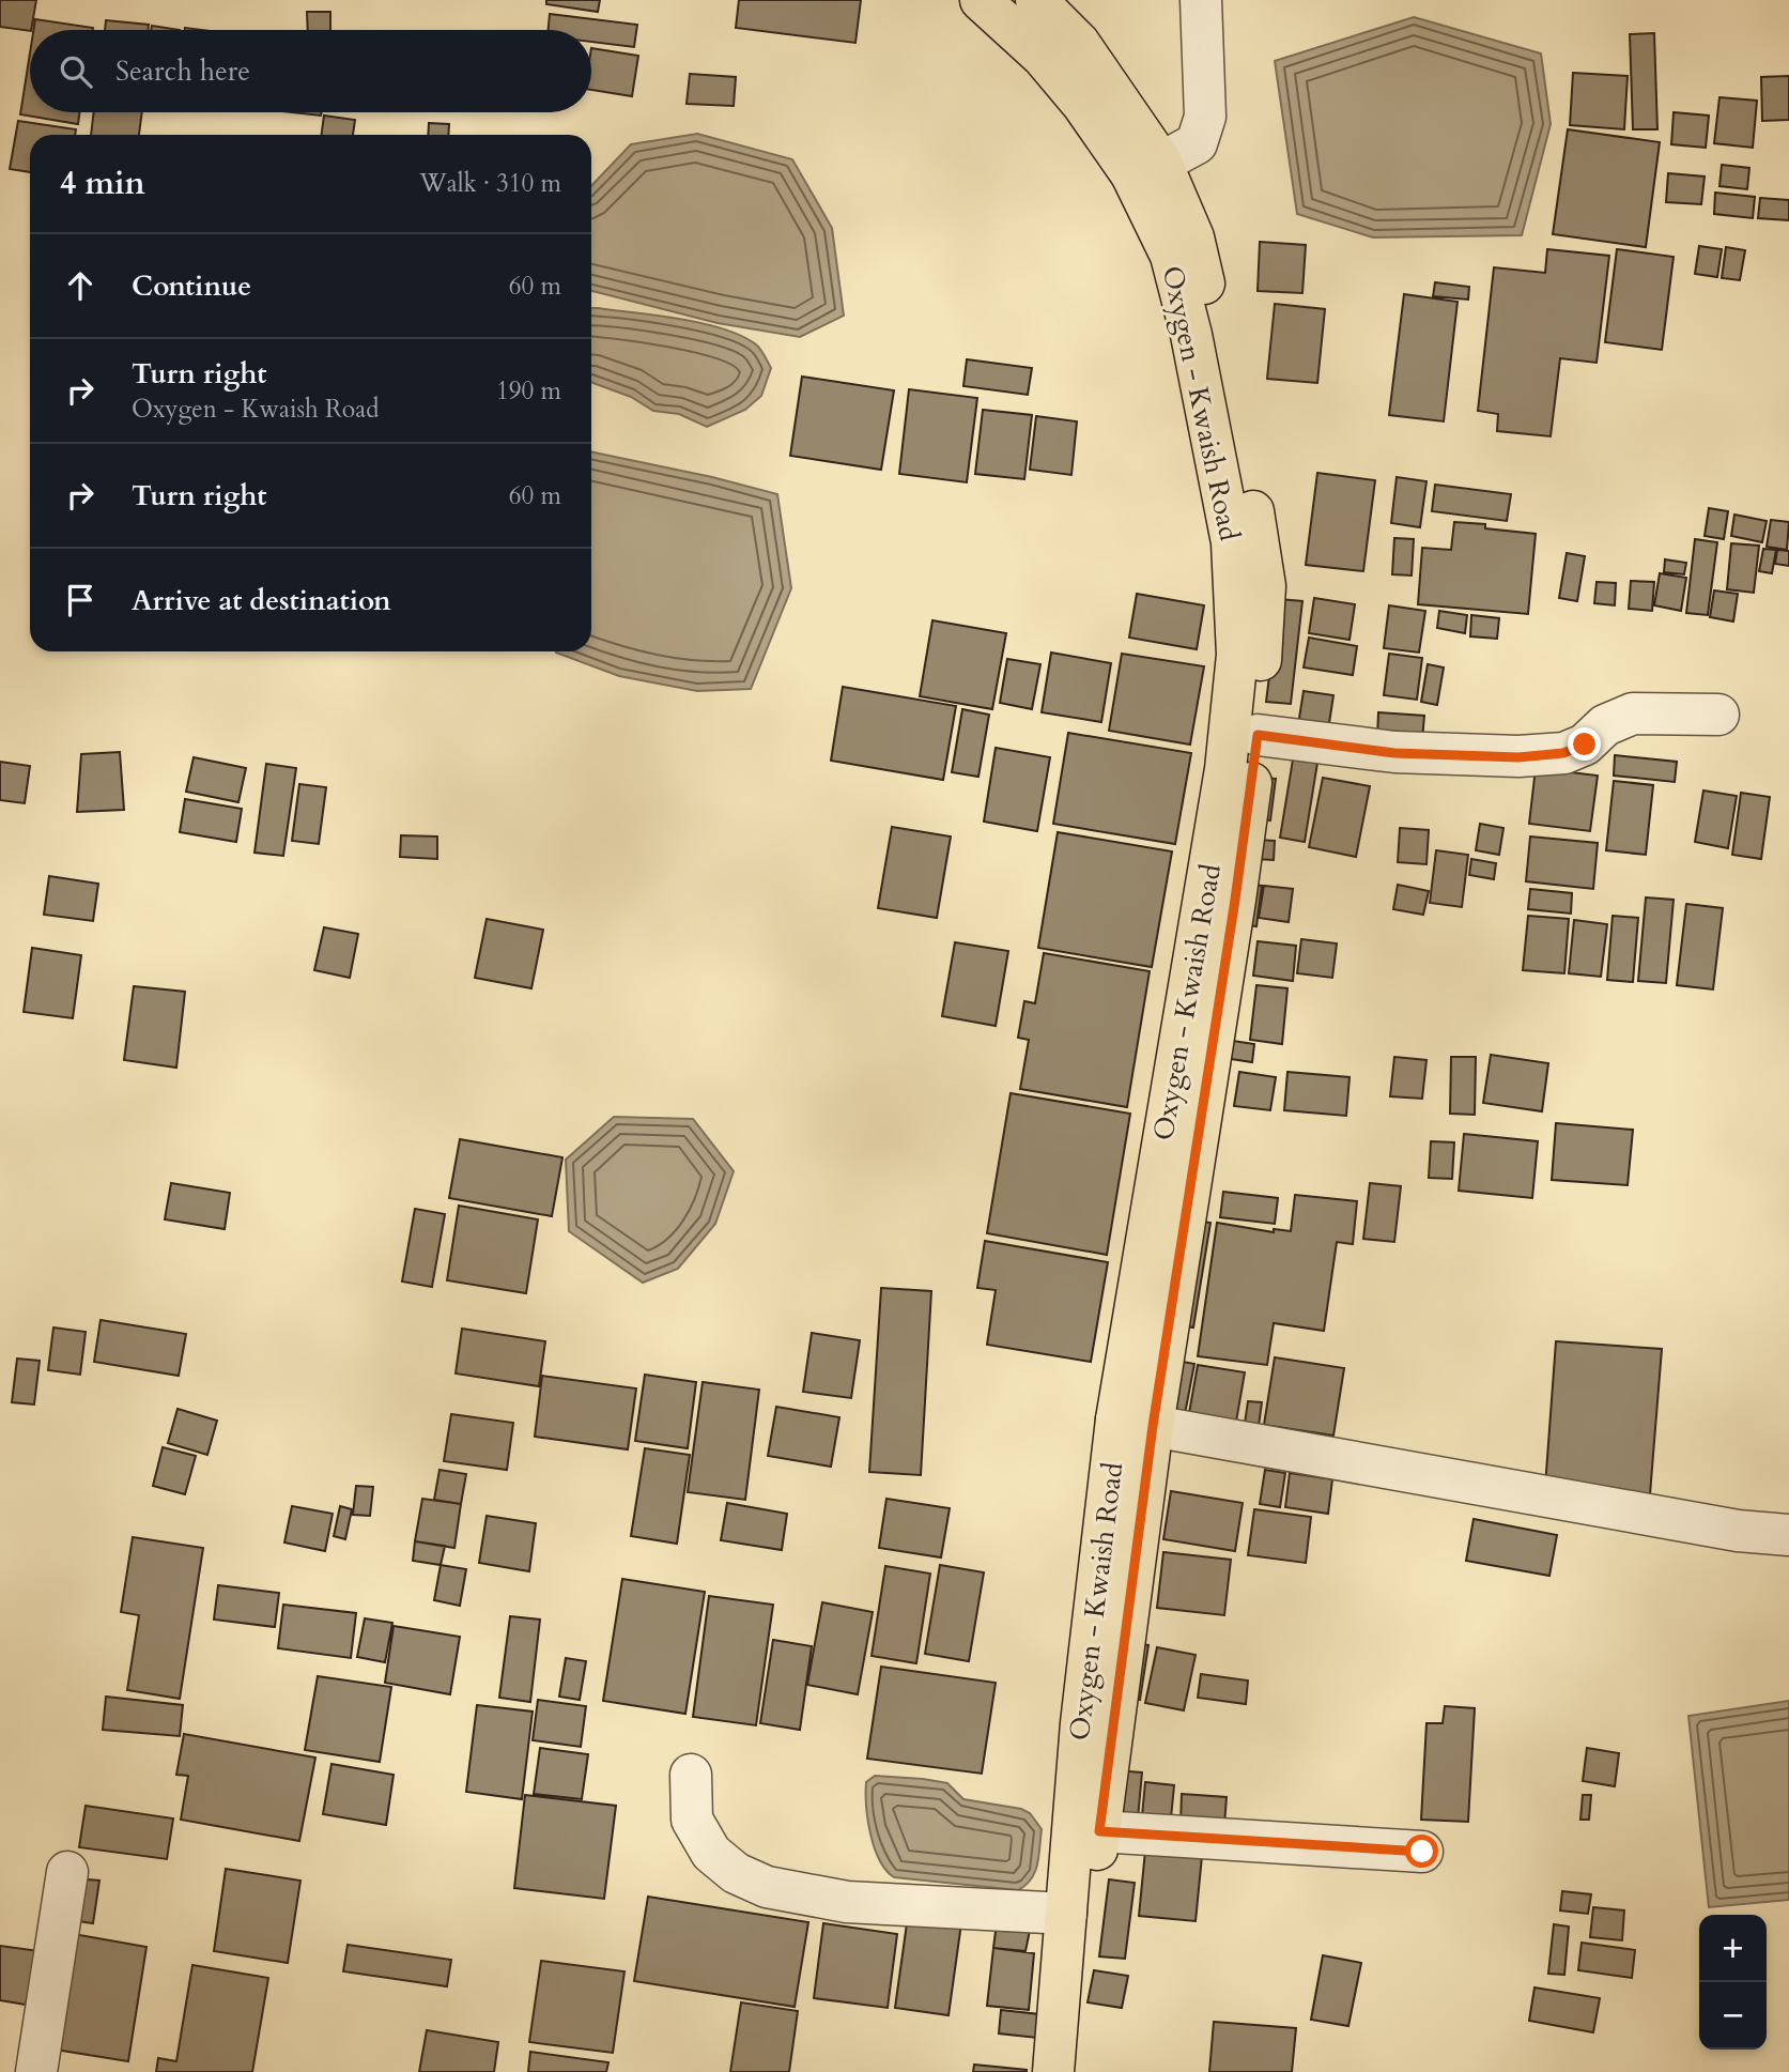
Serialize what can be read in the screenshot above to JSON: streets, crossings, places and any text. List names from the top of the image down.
{
  "streets": {
    "main road": ["Oxygen - Kwaish Road"]
  },
  "page": {
    "search": "Search here",
    "heading": ["4 min", "Walk · 310 m"],
    "list": [
      ["Continue", "60 m"],
      ["Turn right", "Oxygen - Kwaish Road", "190 m"],
      ["Turn right", "60 m"],
      "Arrive at destination"
    ],
    "map_buttons": ["+", "−"]
  }
}
